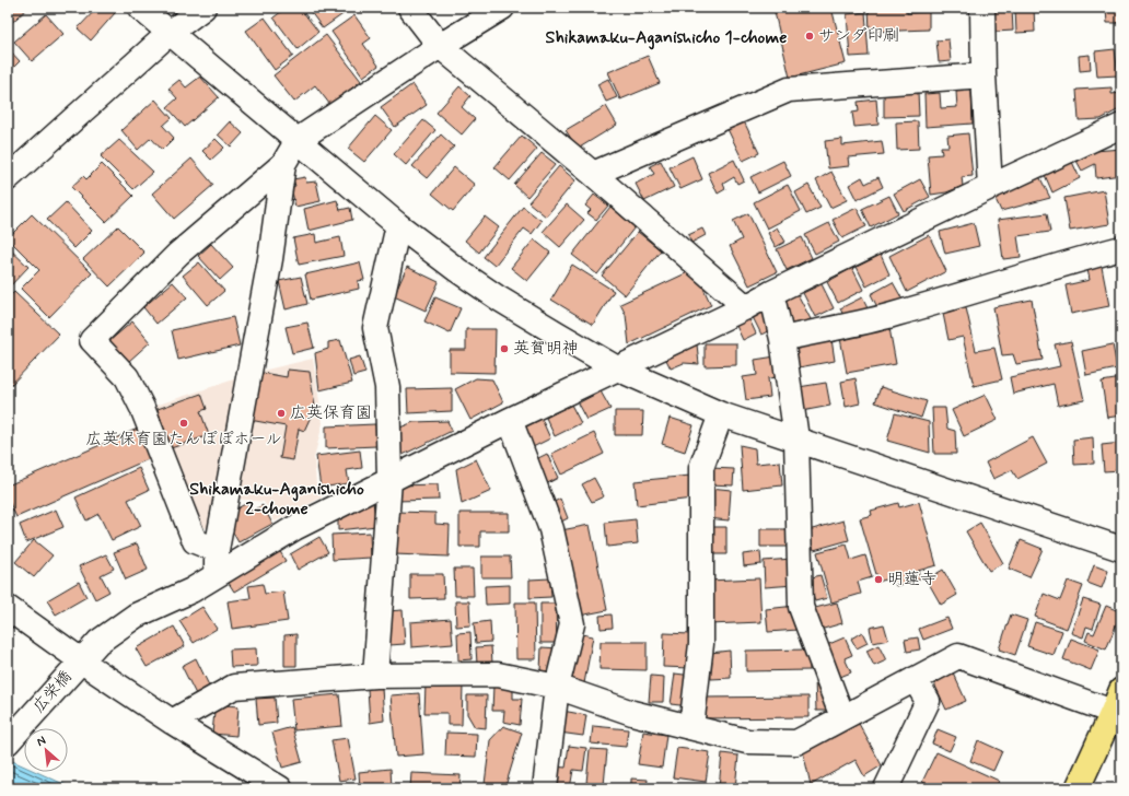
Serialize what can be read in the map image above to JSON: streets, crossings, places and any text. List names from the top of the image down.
{
  "streets": {
    "street": ["広栄橋"]
  },
  "districts": ["Shikamaku-Aganishicho 1-chome", "Shikamaku-Aganishicho 2-chome"],
  "places": [
    "サンダ印刷",
    "英賀明神",
    "広英保育園",
    "広英保育園たんぽぽホール",
    "明蓮寺"
  ],
  "north": "top left"
}
